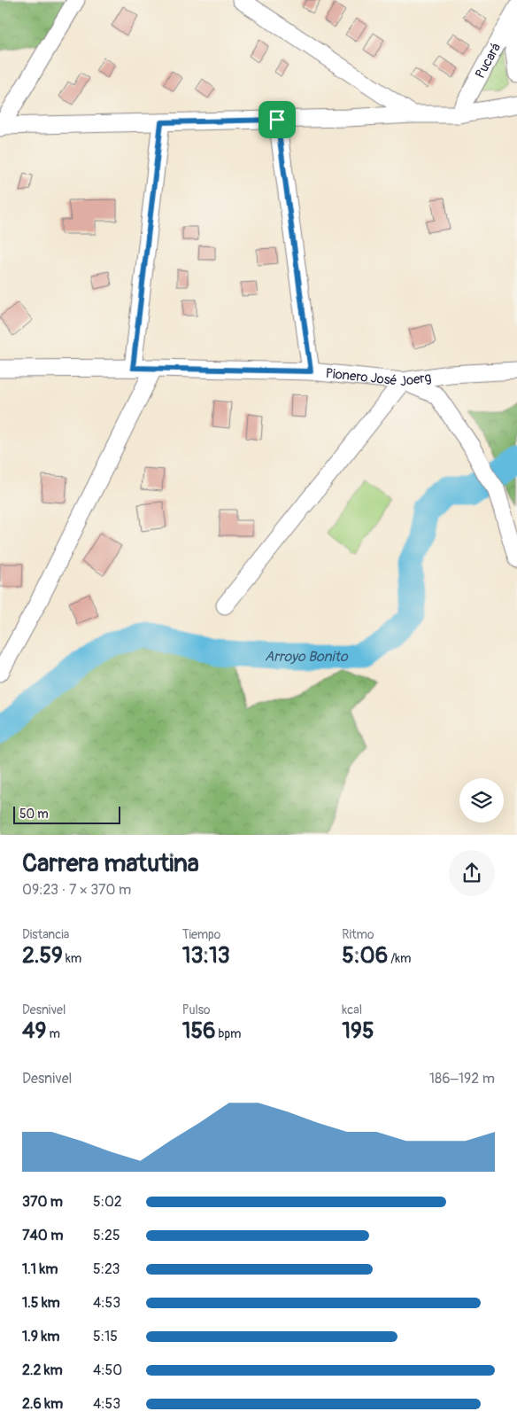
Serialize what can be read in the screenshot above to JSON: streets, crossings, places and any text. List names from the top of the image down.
{
  "streets": {
    "street": ["Pucará", "Pionero José Joerg"]
  },
  "water": ["Arroyo Bonito"],
  "scale_bar": "50 m",
  "page": {
    "scale": "50 m",
    "heading": ["Carrera matutina", "09:23 · 7 × 370 m"],
    "stats": [
      ["Distancia", "2.59 km"],
      ["Tiempo", "13:13"],
      ["Ritmo", "5:06 /km"],
      ["Desnivel", "49 m"],
      ["Pulso", "156 bpm"],
      ["kcal", "195"]
    ],
    "chart": ["Desnivel", "186–192 m"],
    "list": [
      {
        "name": "370 m",
        "note": "5:02"
      },
      {
        "name": "740 m",
        "note": "5:25"
      },
      {
        "name": "1.1 km",
        "note": "5:23"
      },
      {
        "name": "1.5 km",
        "note": "4:53"
      },
      {
        "name": "1.9 km",
        "note": "5:15"
      },
      {
        "name": "2.2 km",
        "note": "4:50"
      },
      {
        "name": "2.6 km",
        "note": "4:53"
      }
    ]
  }
}
